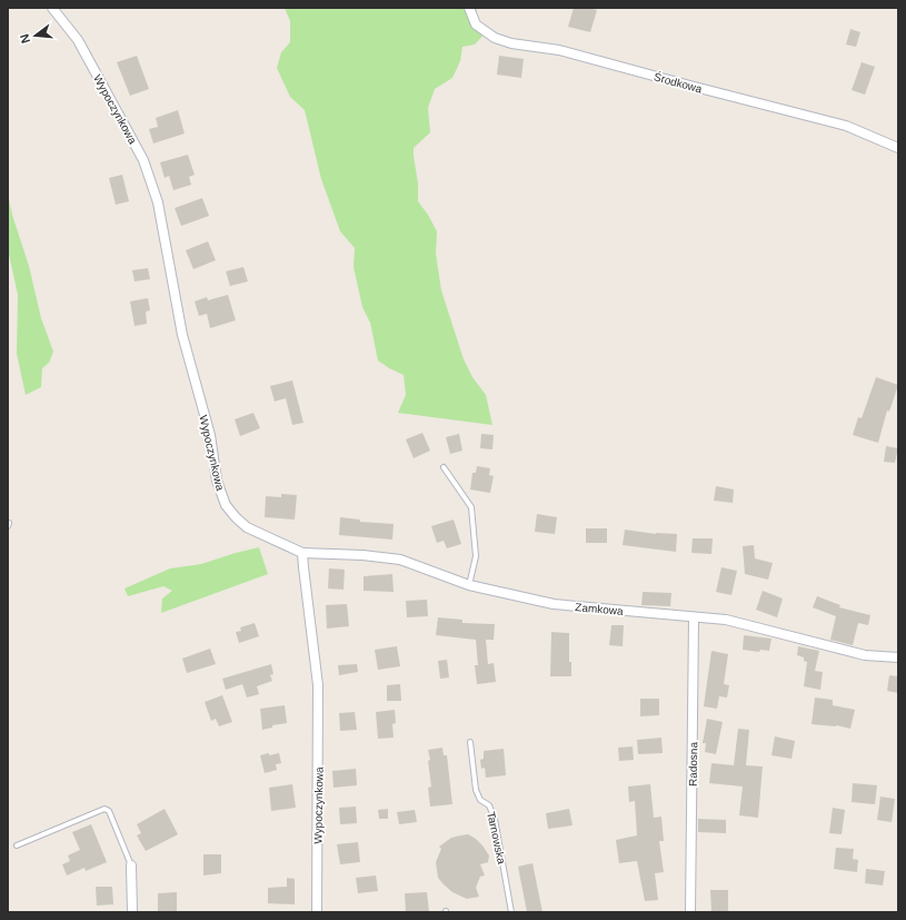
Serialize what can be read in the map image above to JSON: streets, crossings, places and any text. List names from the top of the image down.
{
  "streets": {
    "street": [
      "Środkowa",
      "Wypoczynkowa",
      "Zamkowa",
      "Radosna"
    ],
    "lane": ["Tarnowska"]
  },
  "crossings": [
    ["Wypoczynkowa", "Zamkowa"],
    ["Zamkowa", "Radosna"]
  ],
  "north": "left"
}
